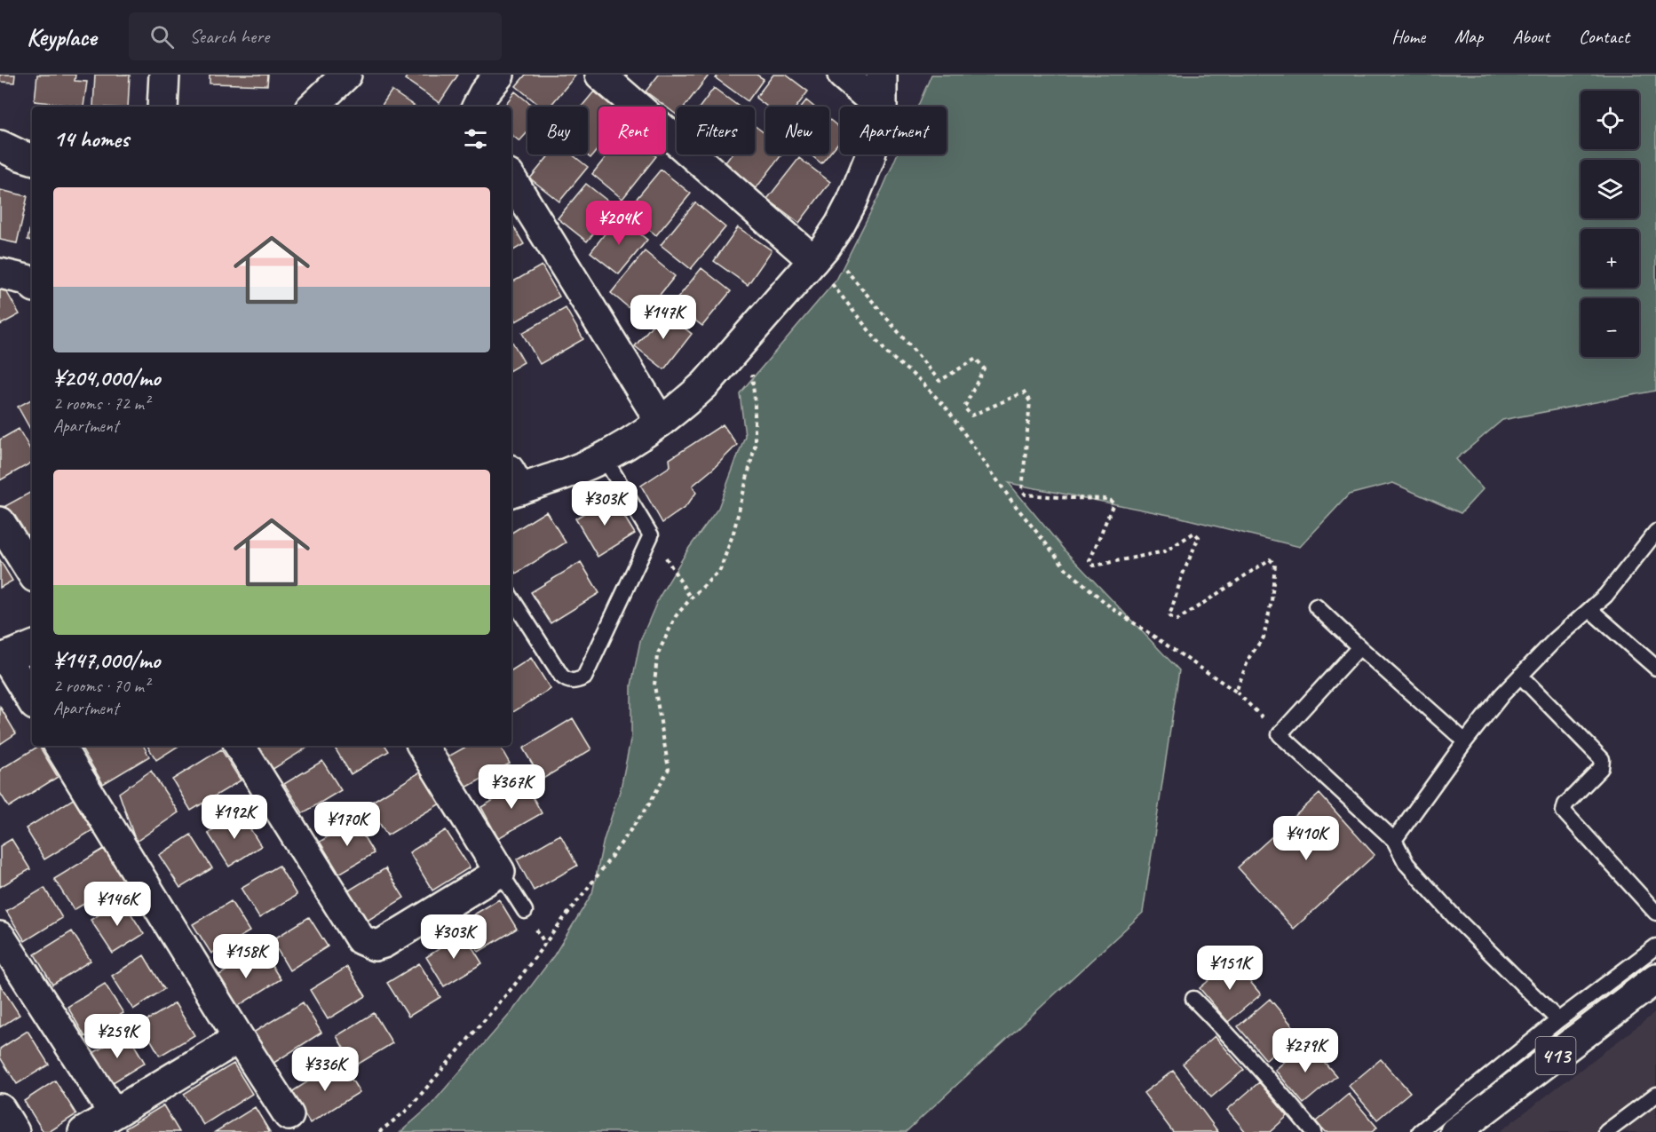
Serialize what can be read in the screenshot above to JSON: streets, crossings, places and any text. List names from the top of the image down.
{
  "streets": {
    "main road": ["413"]
  },
  "page": {
    "header": "Keyplace",
    "search": "Search here",
    "nav": [
      "Home",
      "Map",
      "About",
      "Contact"
    ],
    "map_buttons": ["+", "−"],
    "chip": [
      "Buy",
      "Rent",
      "Filters",
      "New",
      "Apartment"
    ],
    "heading": "14 homes",
    "list": [
      {
        "name": "¥204,000/mo",
        "note": "2 rooms · 72 m² · Apartment"
      },
      {
        "name": "¥147,000/mo",
        "note": "2 rooms · 70 m² · Apartment"
      }
    ],
    "price": [
      "¥204K",
      "¥147K",
      "¥303K",
      "¥367K",
      "¥192K",
      "¥170K",
      "¥410K",
      "¥146K",
      "¥303K",
      "¥158K",
      "¥151K",
      "¥259K",
      "¥279K",
      "¥336K"
    ]
  }
}
